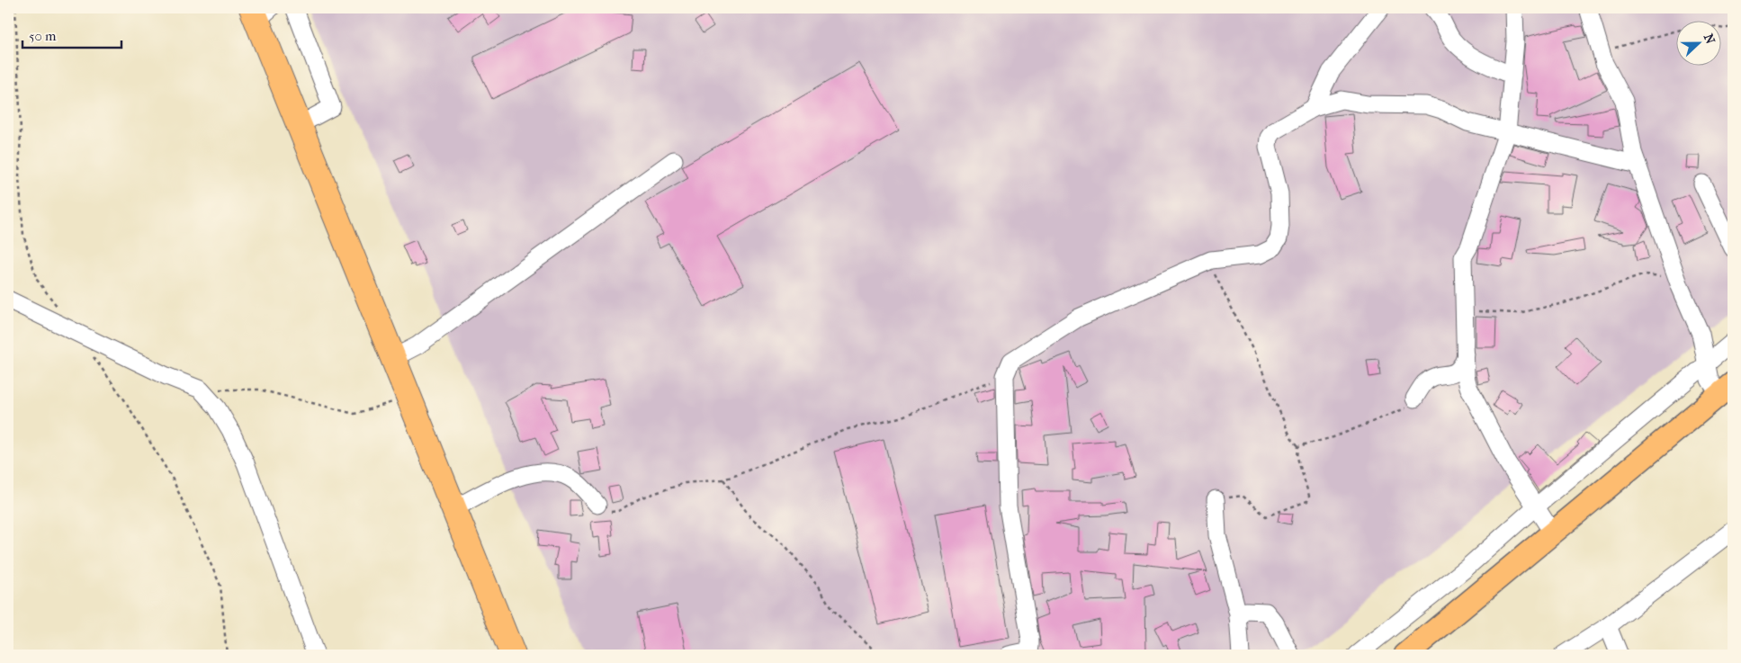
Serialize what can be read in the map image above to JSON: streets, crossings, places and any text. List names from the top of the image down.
{
  "scale_bar": "50 m",
  "north": "right"
}
